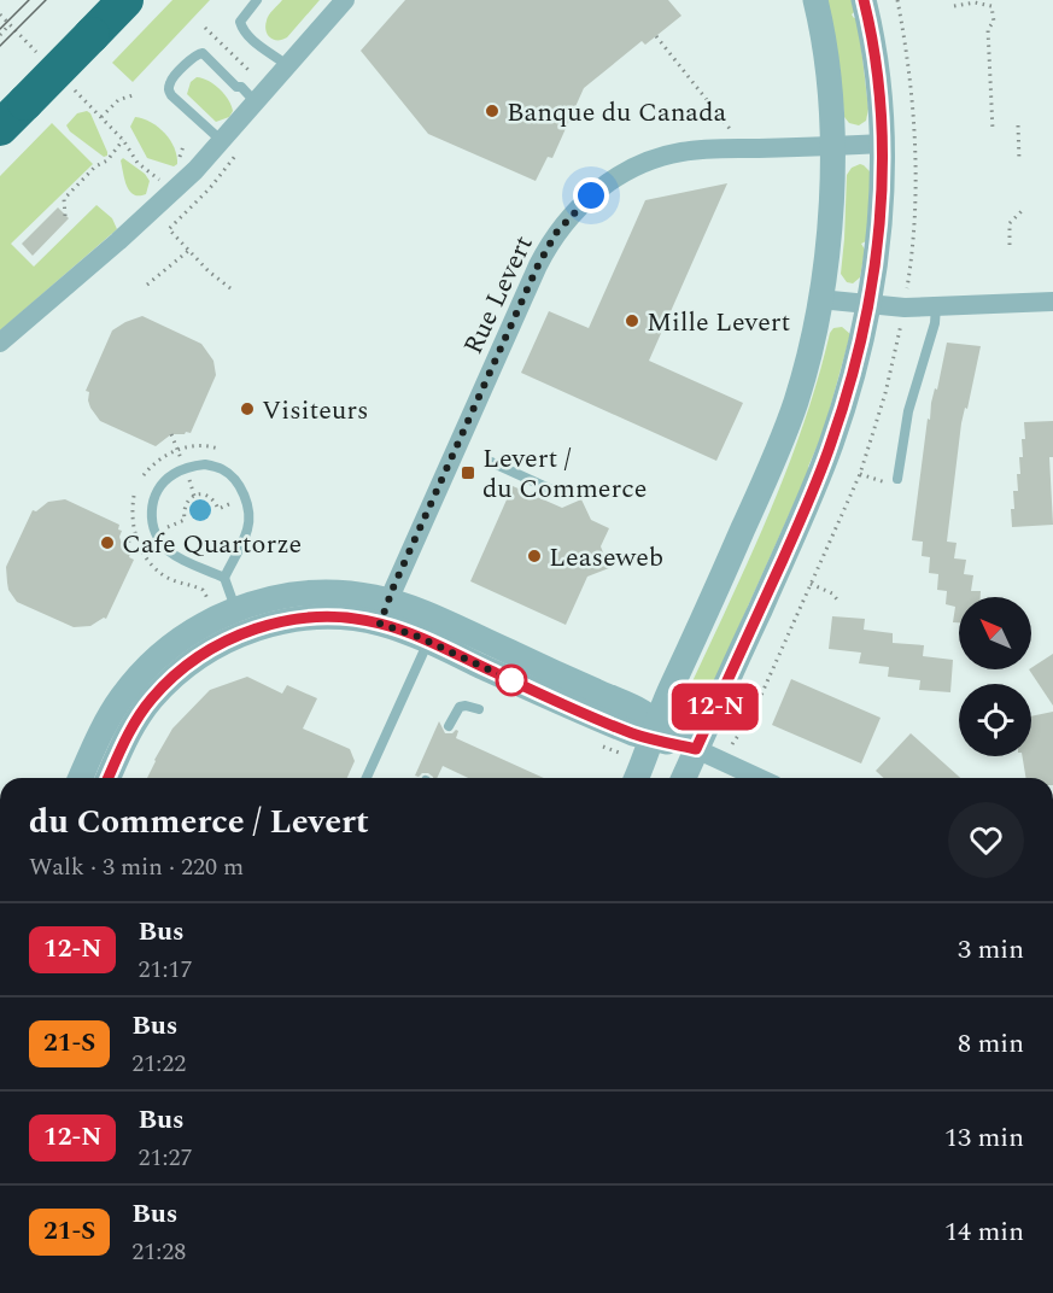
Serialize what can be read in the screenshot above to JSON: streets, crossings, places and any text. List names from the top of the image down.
{
  "streets": {
    "street": ["Rue Levert"]
  },
  "places": {
    "other": [
      "Banque du Canada",
      "Mille Levert",
      "Visiteurs",
      "Cafe Quartorze",
      "Leaseweb"
    ],
    "transit": ["Levert / du Commerce"]
  },
  "lines": ["bus line 12-N"],
  "north": "top left",
  "page": {
    "on_map": "12-N",
    "heading": ["du Commerce / Levert", "Walk · 3 min · 220 m"],
    "list": [
      {
        "mark": "12-N",
        "name": "Bus",
        "note": "21:17",
        "value": "3 min"
      },
      {
        "mark": "21-S",
        "name": "Bus",
        "note": "21:22",
        "value": "8 min"
      },
      {
        "mark": "12-N",
        "name": "Bus",
        "note": "21:27",
        "value": "13 min"
      },
      {
        "mark": "21-S",
        "name": "Bus",
        "note": "21:28",
        "value": "14 min"
      }
    ]
  }
}
